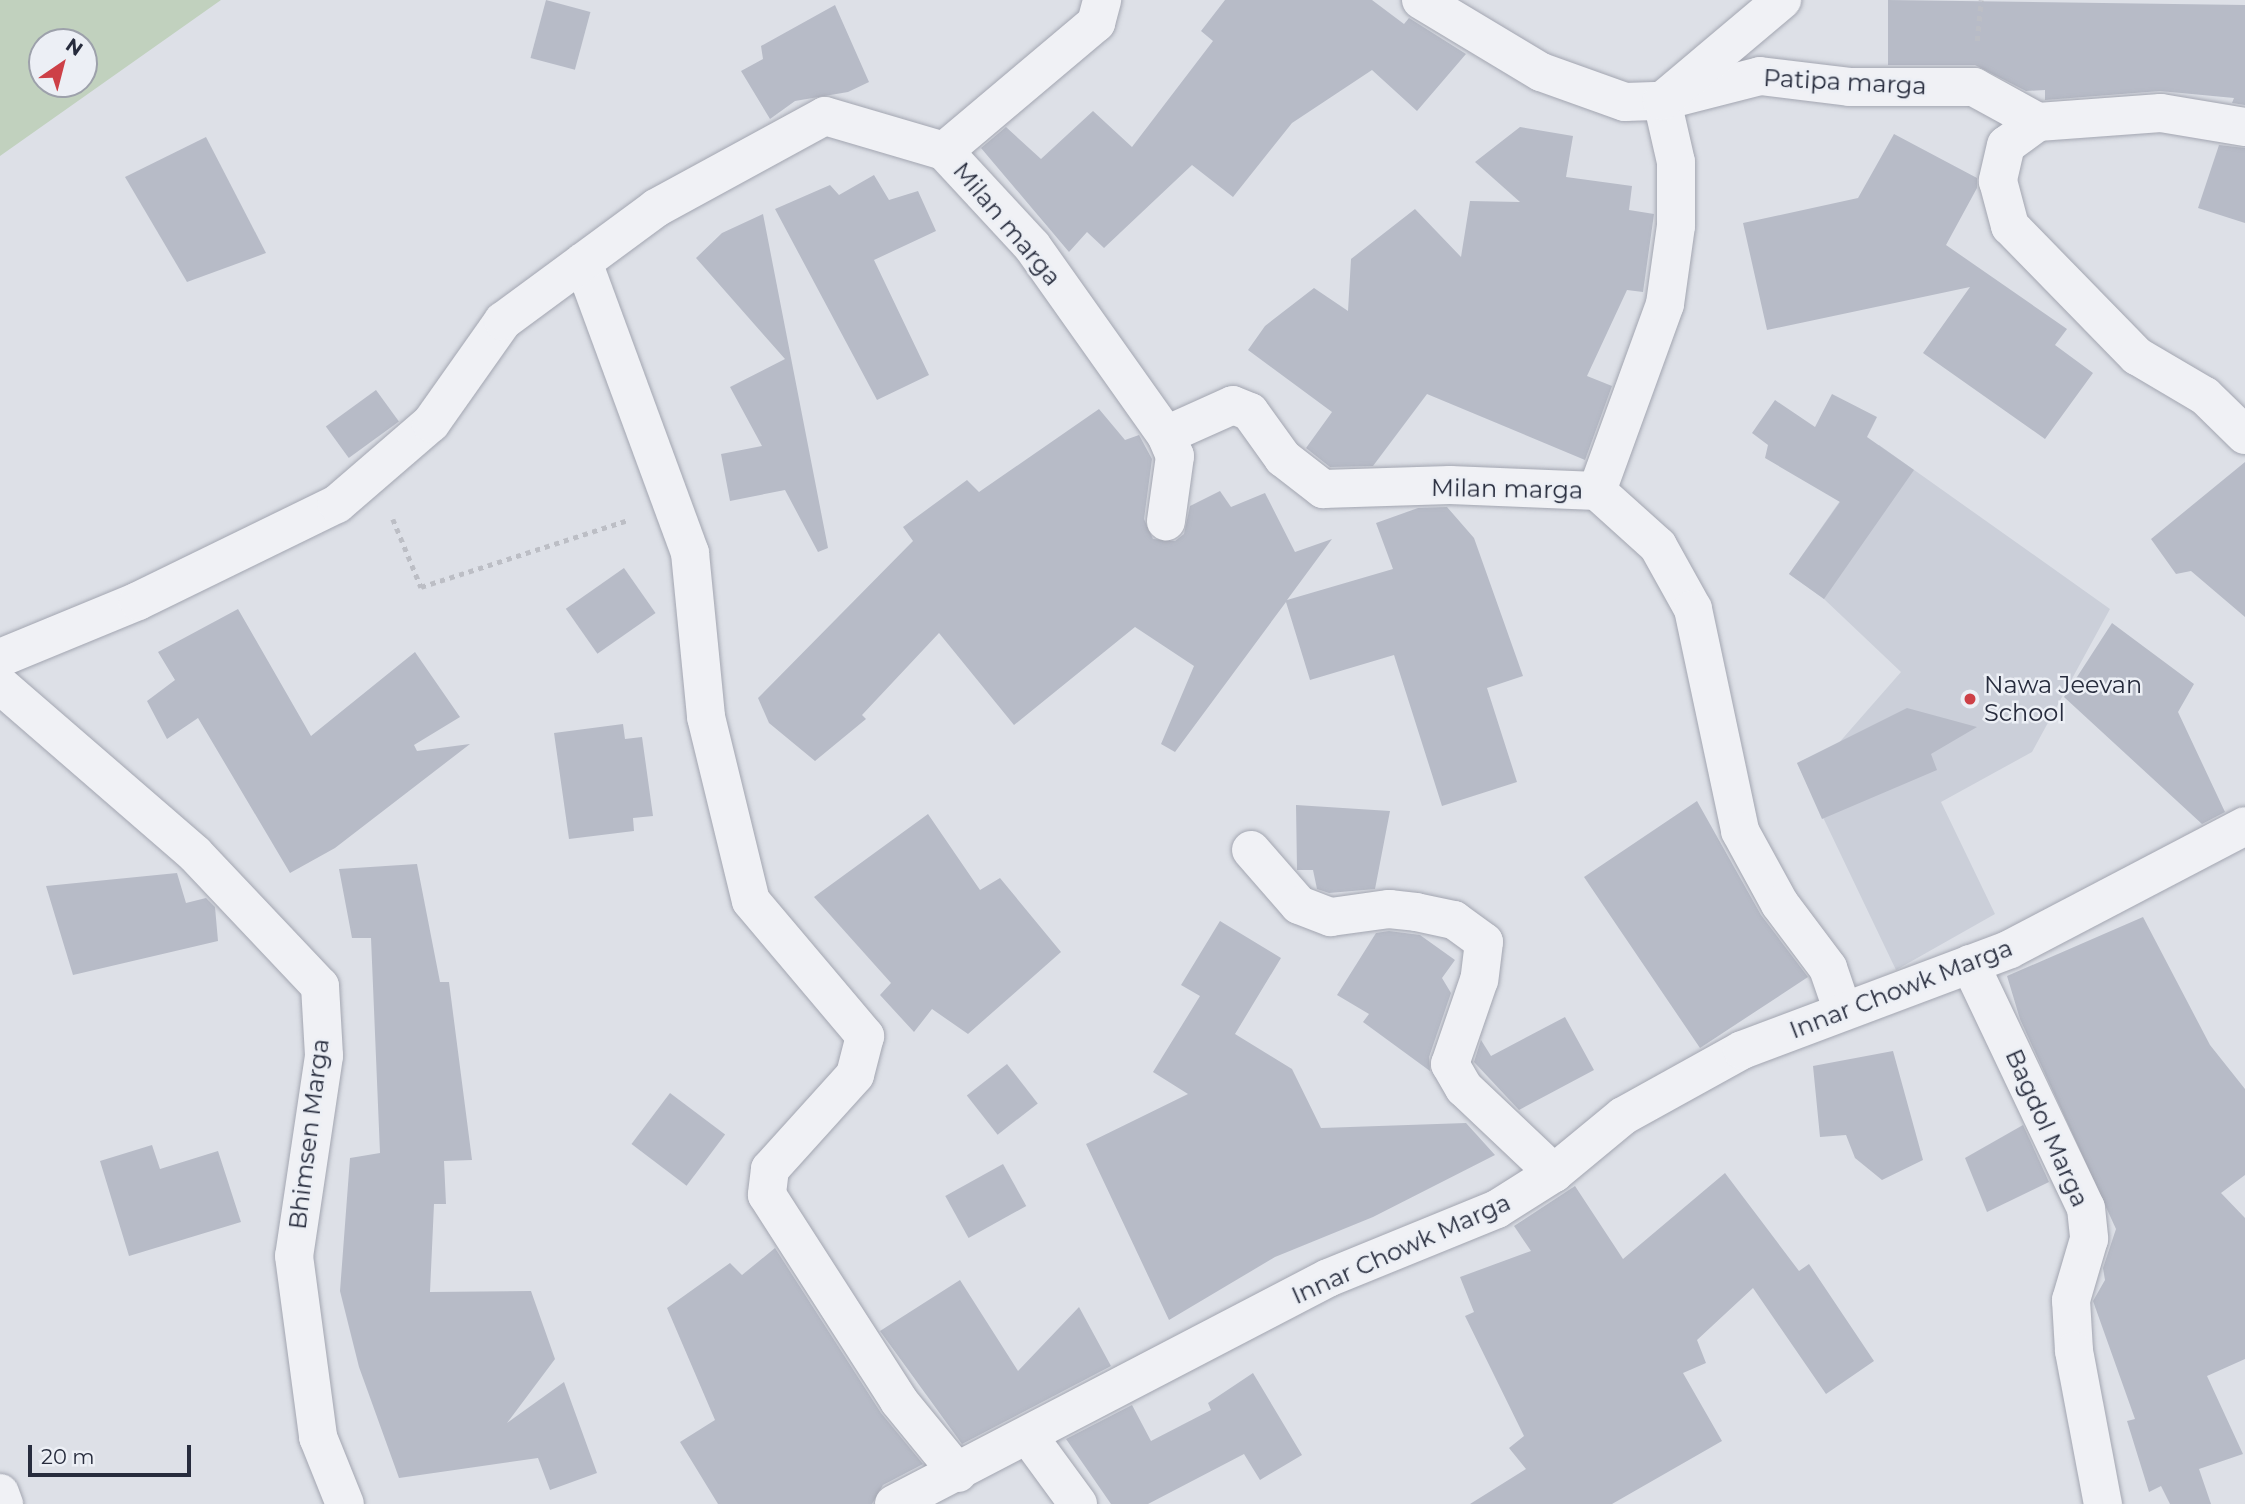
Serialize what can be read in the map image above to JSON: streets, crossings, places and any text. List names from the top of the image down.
{
  "streets": {
    "street": [
      "Patipa marga",
      "Milan marga",
      "Innar Chowk Marga",
      "Bagdol Marga",
      "Bhimsen Marga"
    ]
  },
  "crossings": [
    ["Milan marga", "Innar Chowk Marga"],
    ["Innar Chowk Marga", "Bagdol Marga"]
  ],
  "places": ["Nawa Jeevan School"],
  "scale_bar": "20 m",
  "north": "top right"
}
